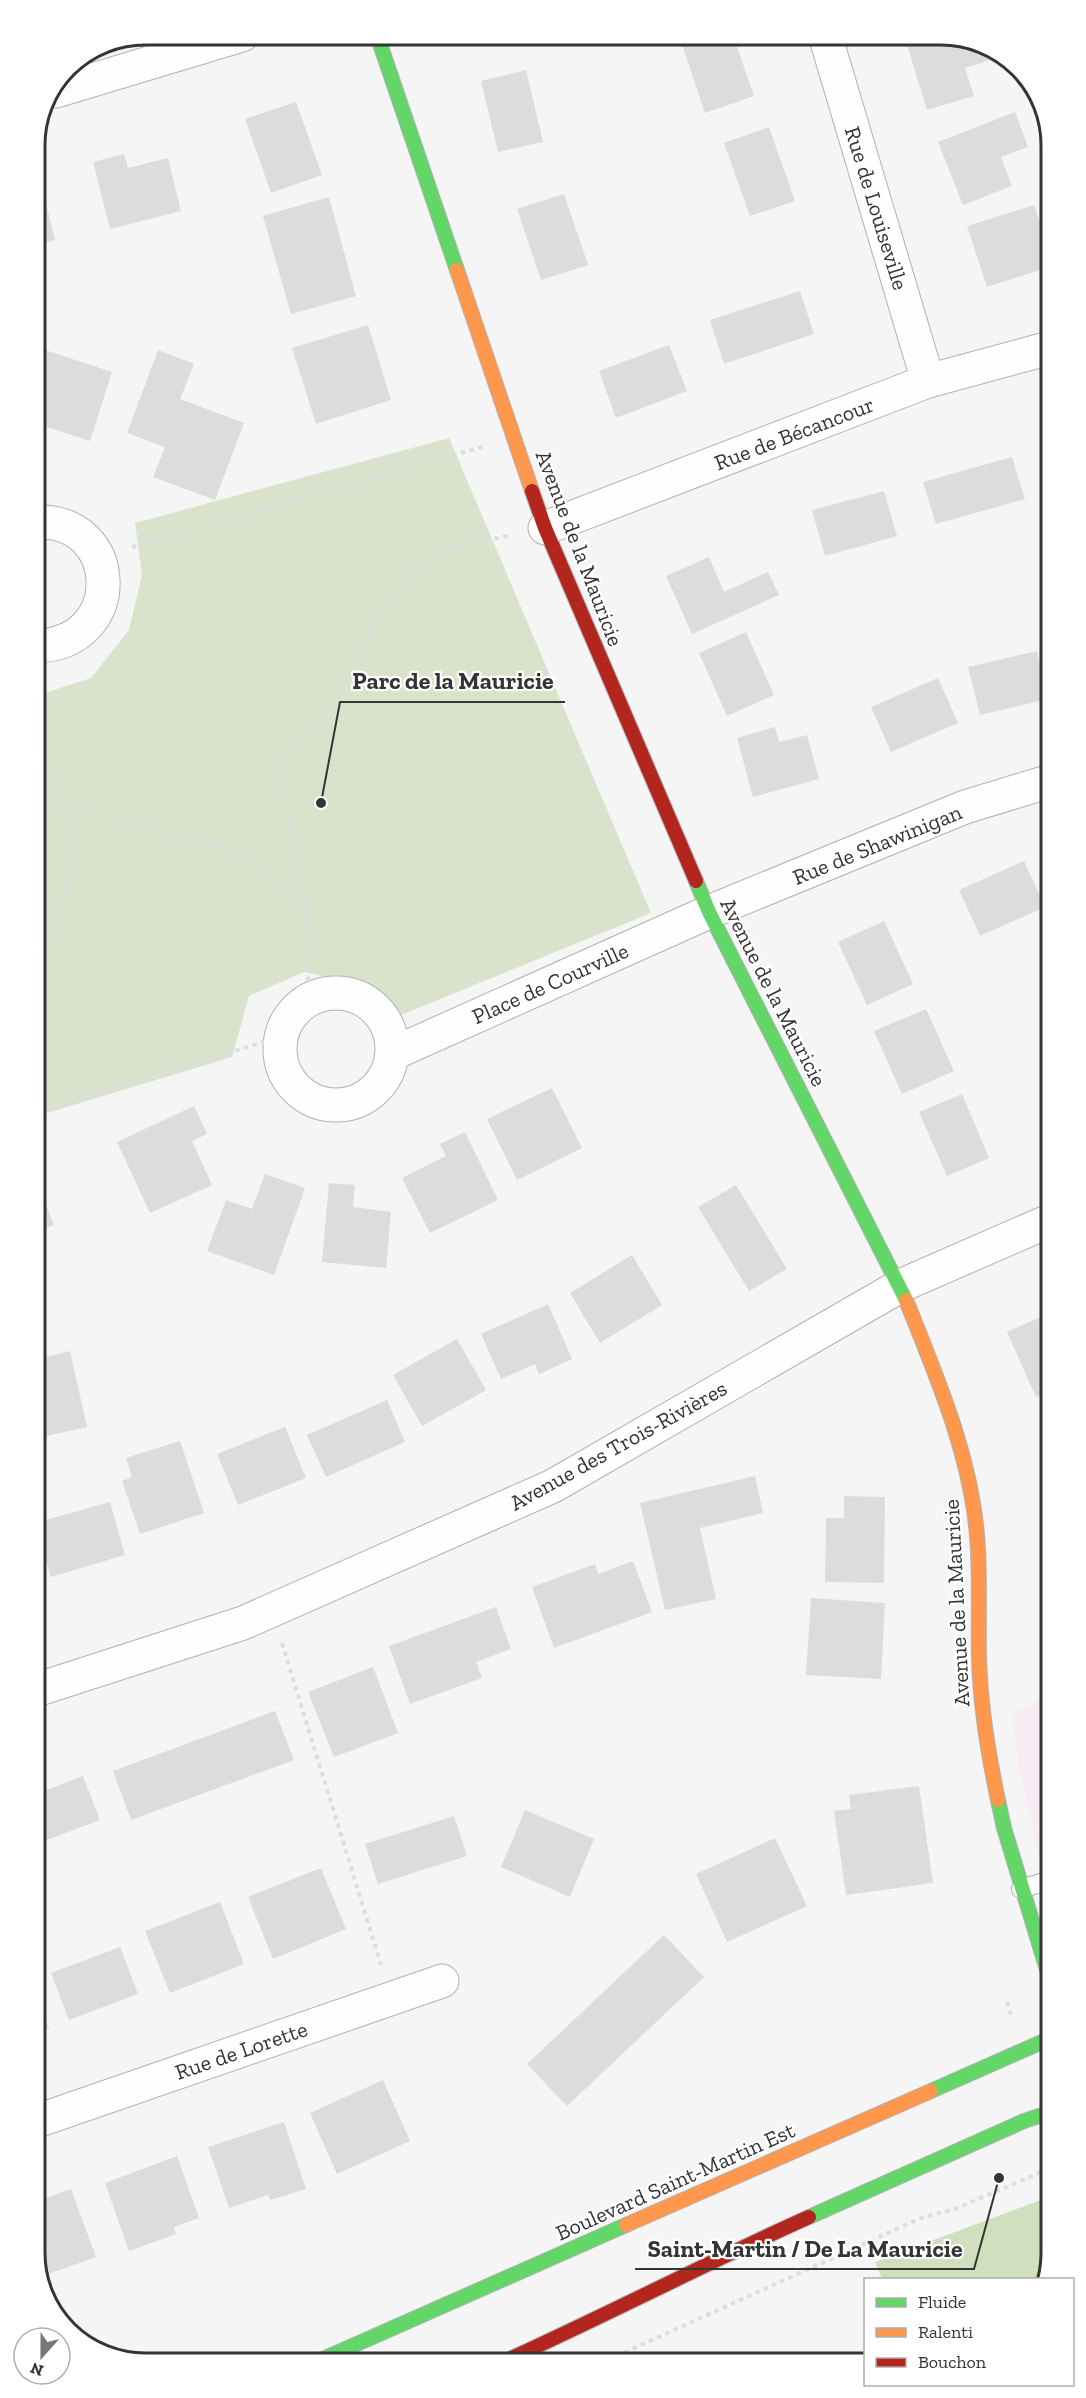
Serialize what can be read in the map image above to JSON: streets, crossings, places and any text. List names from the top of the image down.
{
  "streets": {
    "street": [
      "Rue de Louiseville",
      "Rue de Bécancour",
      "Avenue de la Mauricie",
      "Rue de Shawinigan",
      "Place de Courville",
      "Avenue des Trois-Rivières",
      "Rue de Lorette",
      "Boulevard Saint-Martin Est"
    ]
  },
  "crossings": [
    ["Rue de Louiseville", "Rue de Bécancour"],
    ["Rue de Bécancour", "Avenue de la Mauricie"],
    ["Avenue de la Mauricie", "Rue de Shawinigan"],
    ["Avenue de la Mauricie", "Place de Courville"],
    ["Avenue de la Mauricie", "Avenue des Trois-Rivières"],
    ["Rue de Shawinigan", "Place de Courville"]
  ],
  "places": ["Parc de la Mauricie", "Saint-Martin / De La Mauricie"],
  "legend": ["Fluide", "Ralenti", "Bouchon"],
  "north": "bottom"
}
